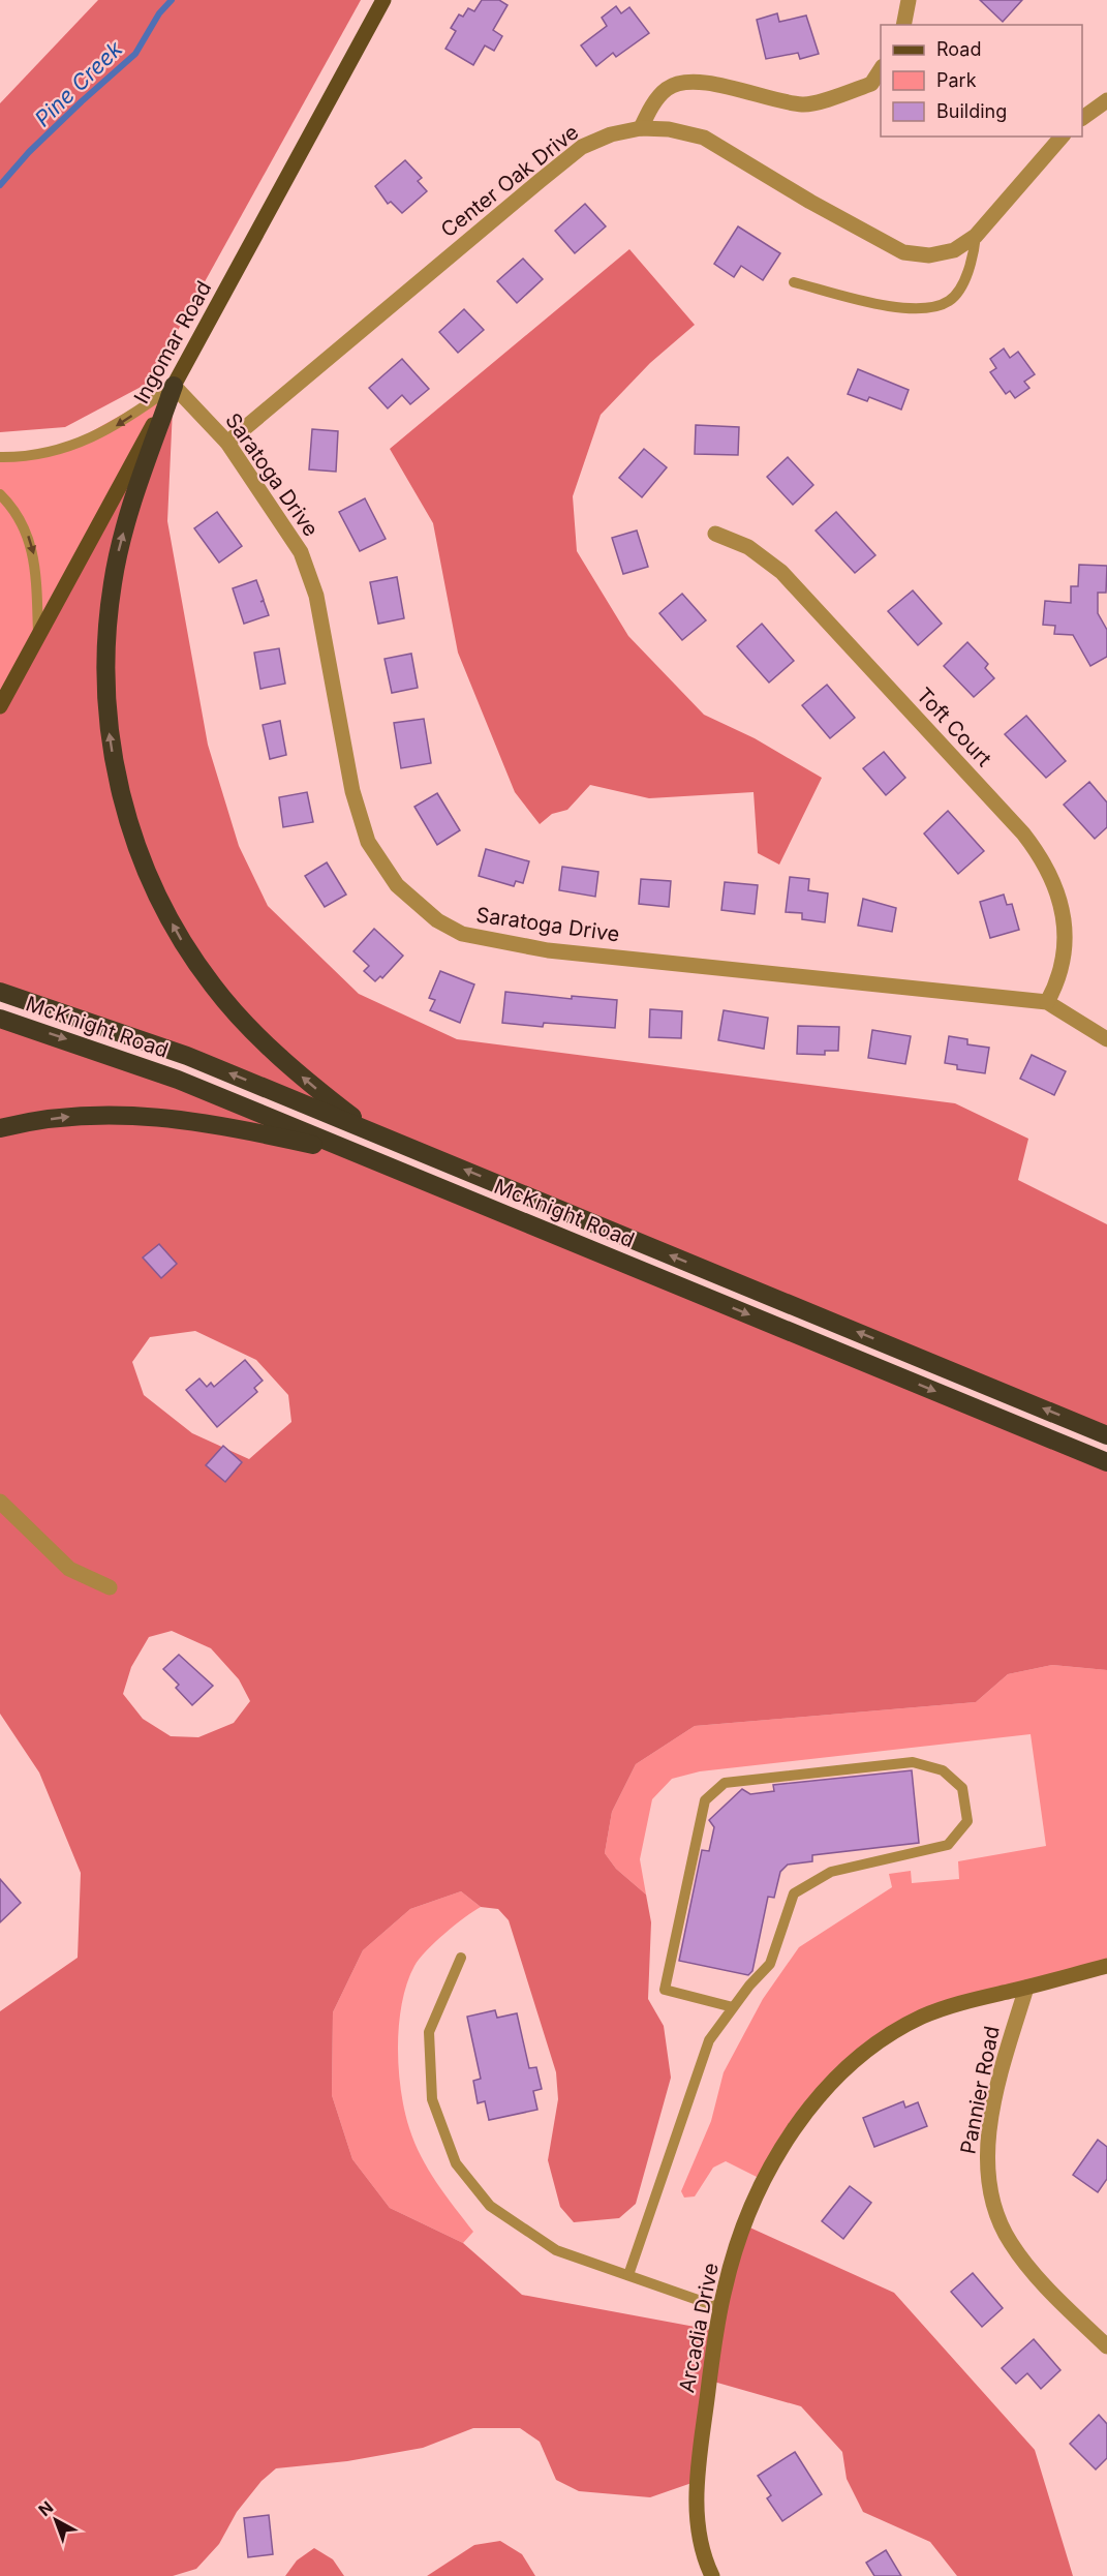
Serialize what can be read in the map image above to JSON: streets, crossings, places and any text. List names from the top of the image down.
{
  "streets": {
    "highway": ["McKnight Road"],
    "main road": ["Ingomar Road"],
    "street": [
      "Center Oak Drive",
      "Saratoga Drive",
      "Toft Court",
      "Pannier Road",
      "Arcadia Drive"
    ]
  },
  "crossings": [
    ["Center Oak Drive", "Saratoga Drive"],
    ["Ingomar Road", "Saratoga Drive"],
    ["Saratoga Drive", "Toft Court"],
    ["Pannier Road", "Arcadia Drive"]
  ],
  "water": ["Pine Creek"],
  "legend": ["Road", "Park", "Building"],
  "north": "top left"
}
